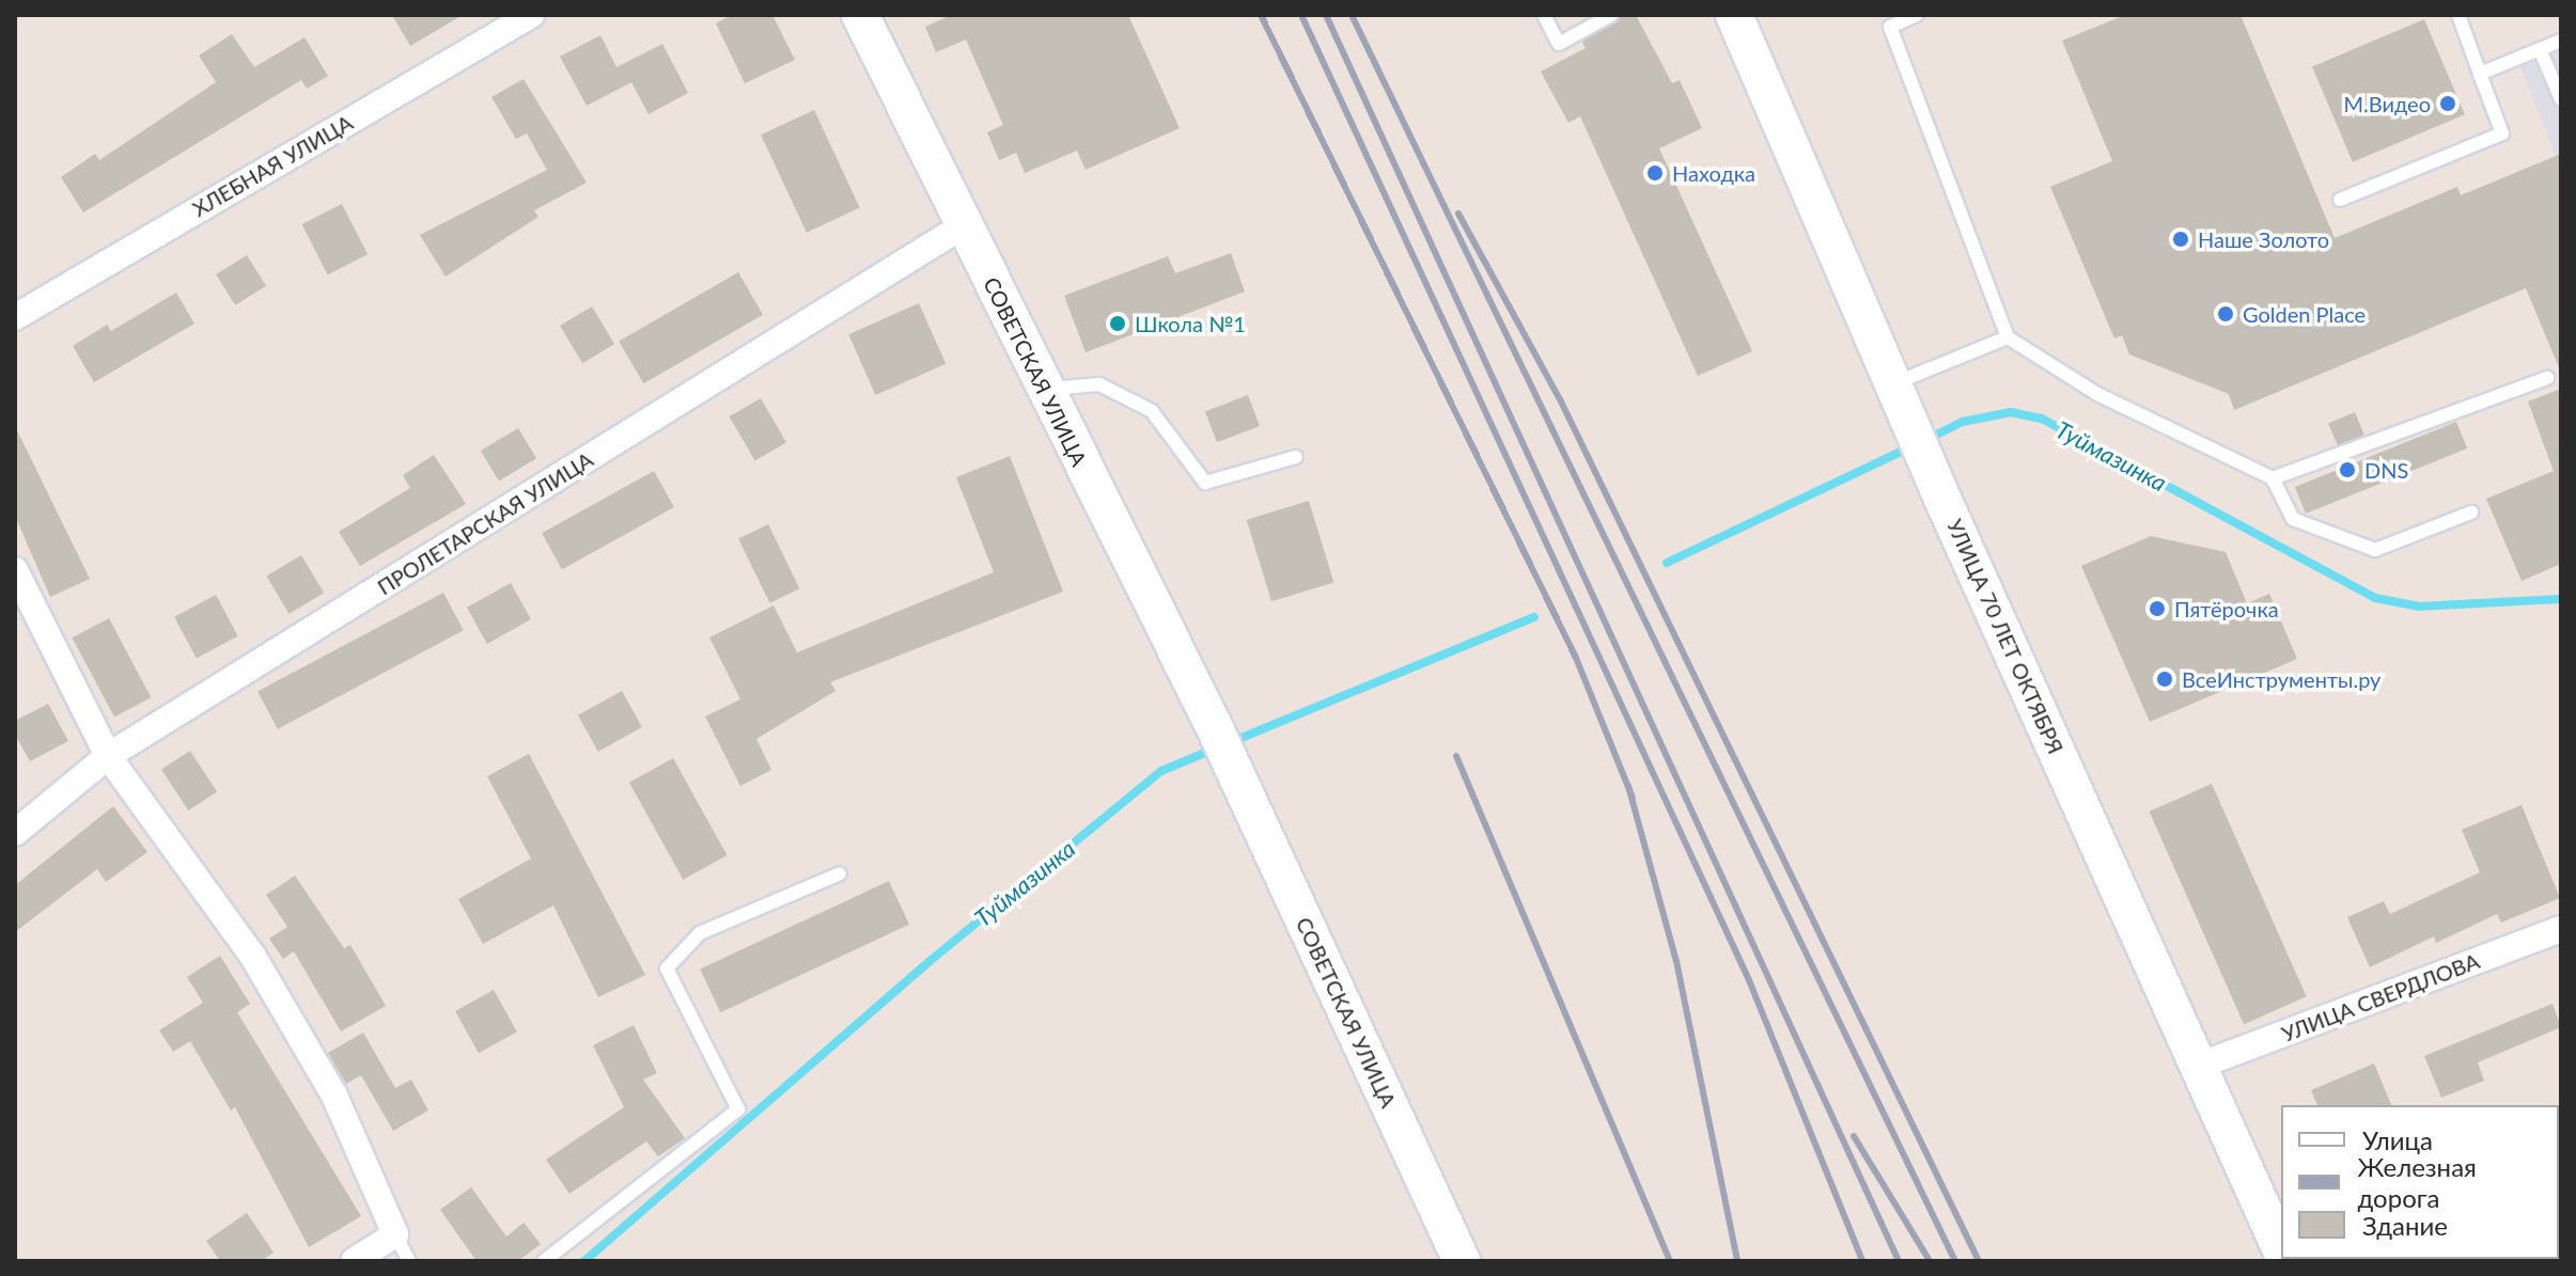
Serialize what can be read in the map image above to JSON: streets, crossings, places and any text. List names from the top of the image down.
{
  "streets": {
    "street": [
      "ХЛЕБНАЯ УЛИЦА",
      "СОВЕТСКАЯ УЛИЦА",
      "ПРОЛЕТАРСКАЯ УЛИЦА",
      "УЛИЦА 70 ЛЕТ ОКТЯБРЯ",
      "УЛИЦА СВЕРДЛОВА"
    ]
  },
  "crossings": [
    ["СОВЕТСКАЯ УЛИЦА", "ПРОЛЕТАРСКАЯ УЛИЦА"],
    ["УЛИЦА 70 ЛЕТ ОКТЯБРЯ", "УЛИЦА СВЕРДЛОВА"]
  ],
  "water": ["Туймазинка"],
  "places": [
    "М.Видео",
    "Находка",
    "Наше Золото",
    "Golden Place",
    "Школа №1",
    "DNS",
    "Пятёрочка",
    "ВсеИнструменты.ру"
  ],
  "legend": ["Улица", "Железная дорога", "Здание"]
}
